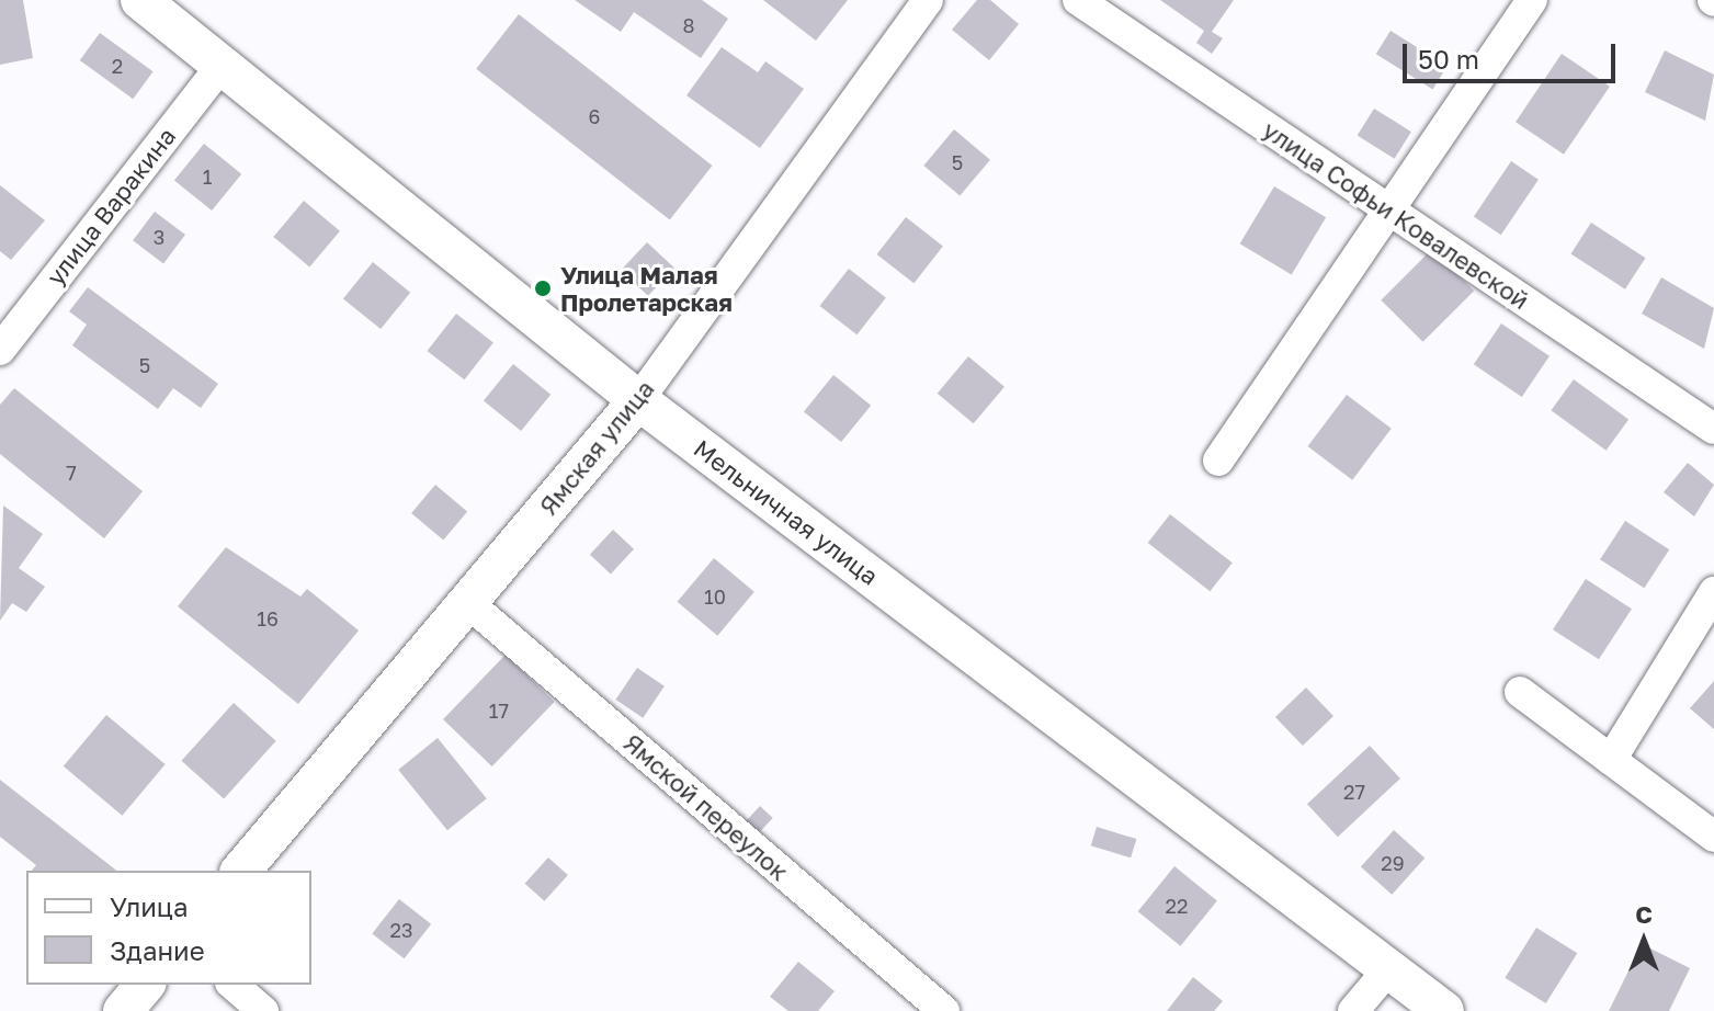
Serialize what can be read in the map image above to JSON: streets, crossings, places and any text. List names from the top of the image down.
{
  "streets": {
    "street": [
      "улица Варакина",
      "улица Софьи Ковалевской",
      "Ямская улица",
      "Мельничная улица",
      "Ямской переулок"
    ]
  },
  "crossings": [
    ["улица Варакина", "Мельничная улица"],
    ["Ямская улица", "Мельничная улица"],
    ["Ямская улица", "Ямской переулок"]
  ],
  "places": ["Улица Малая Пролетарская"],
  "house_numbers": [
    "8",
    "2",
    "6",
    "5",
    "1",
    "3",
    "5",
    "7",
    "10",
    "16",
    "17",
    "27",
    "29",
    "22",
    "23"
  ],
  "legend": ["Улица", "Здание"],
  "scale_bar": "50 m",
  "north": "top"
}
